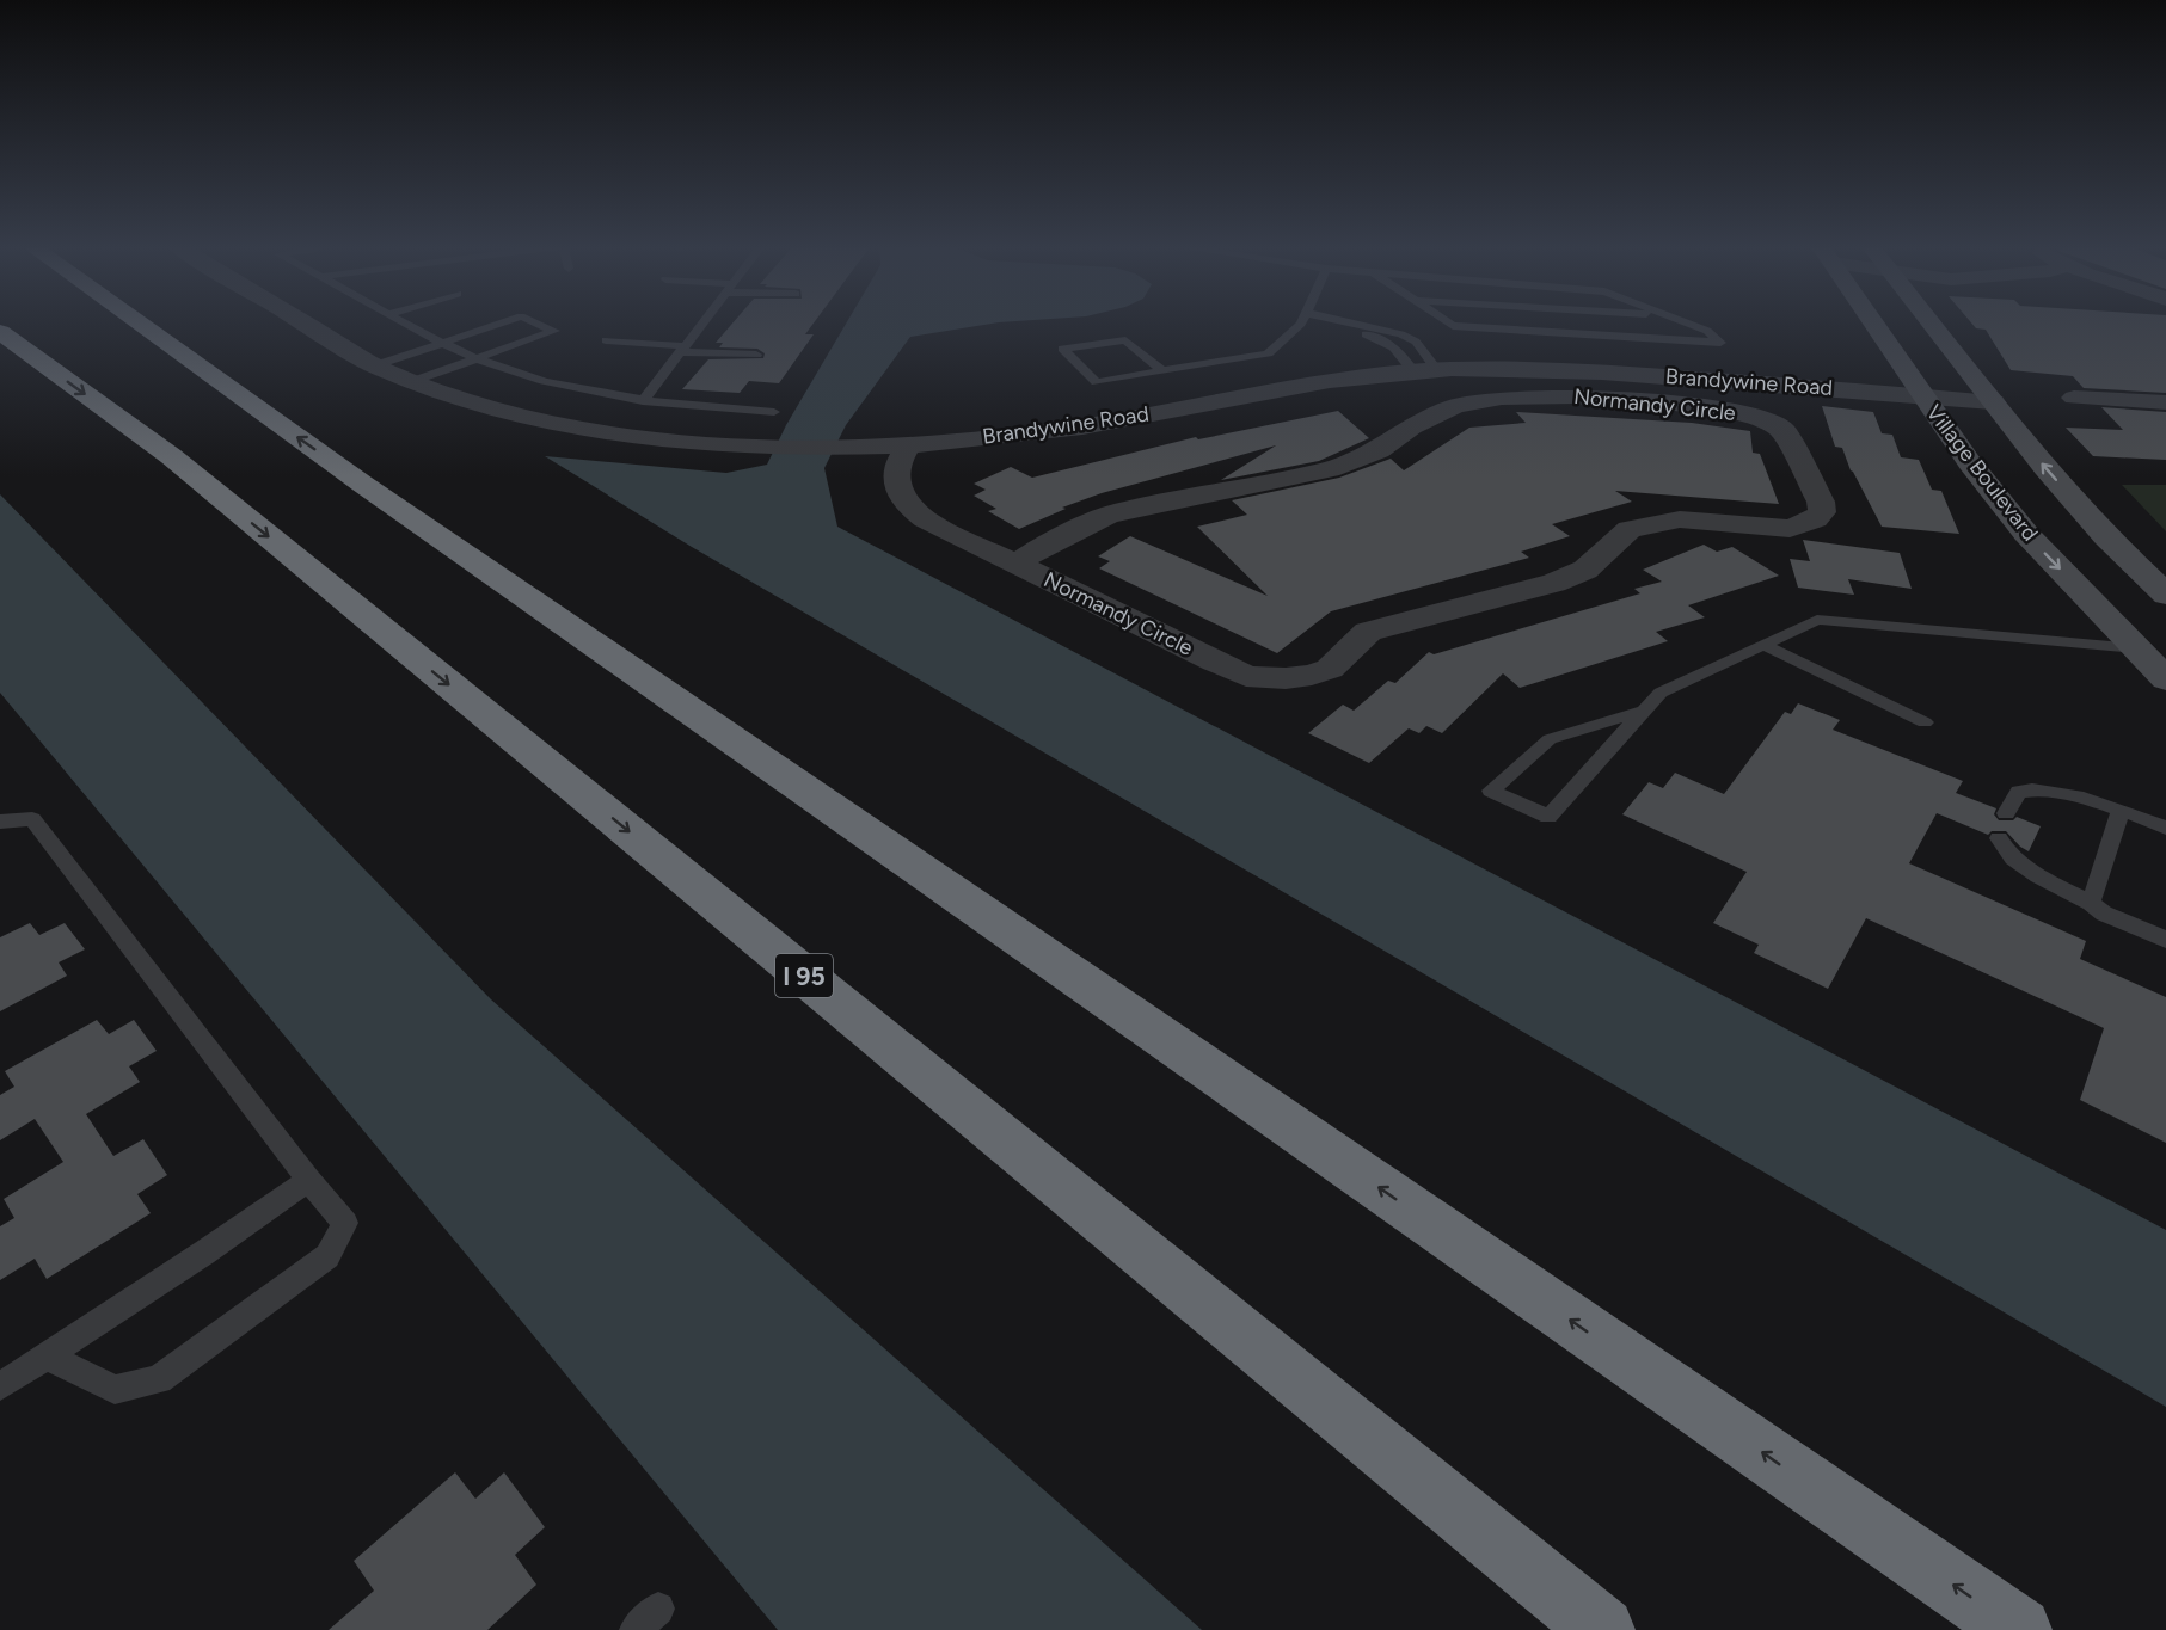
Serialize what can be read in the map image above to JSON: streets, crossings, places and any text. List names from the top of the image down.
{
  "streets": {
    "highway": ["I 95"],
    "street": ["Brandywine Road", "Normandy Circle", "Village Boulevard"]
  },
  "crossings": [
    ["Brandywine Road", "Normandy Circle"],
    ["Brandywine Road", "Village Boulevard"]
  ]
}
